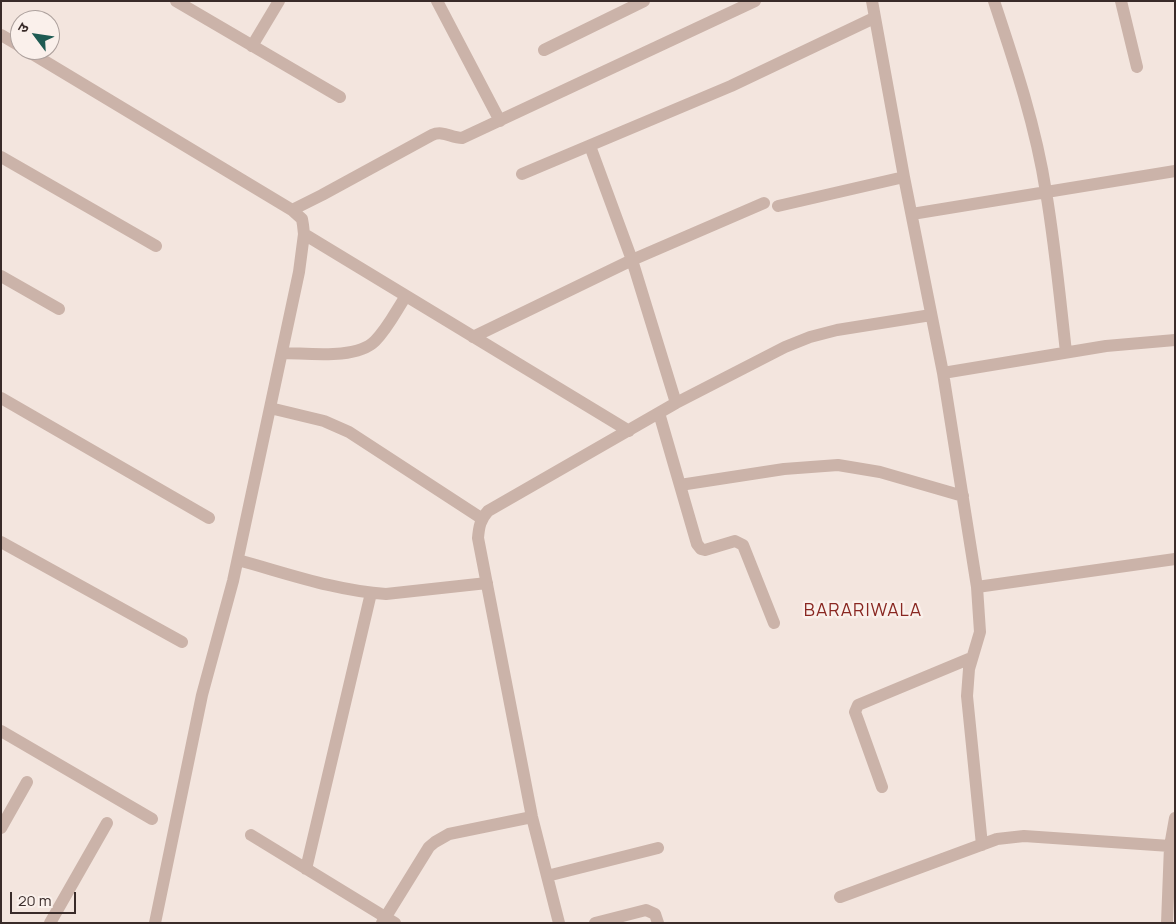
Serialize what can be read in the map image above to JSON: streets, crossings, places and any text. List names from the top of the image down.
{
  "districts": ["BARARIWALA"],
  "scale_bar": "20 m",
  "north": "top left"
}
